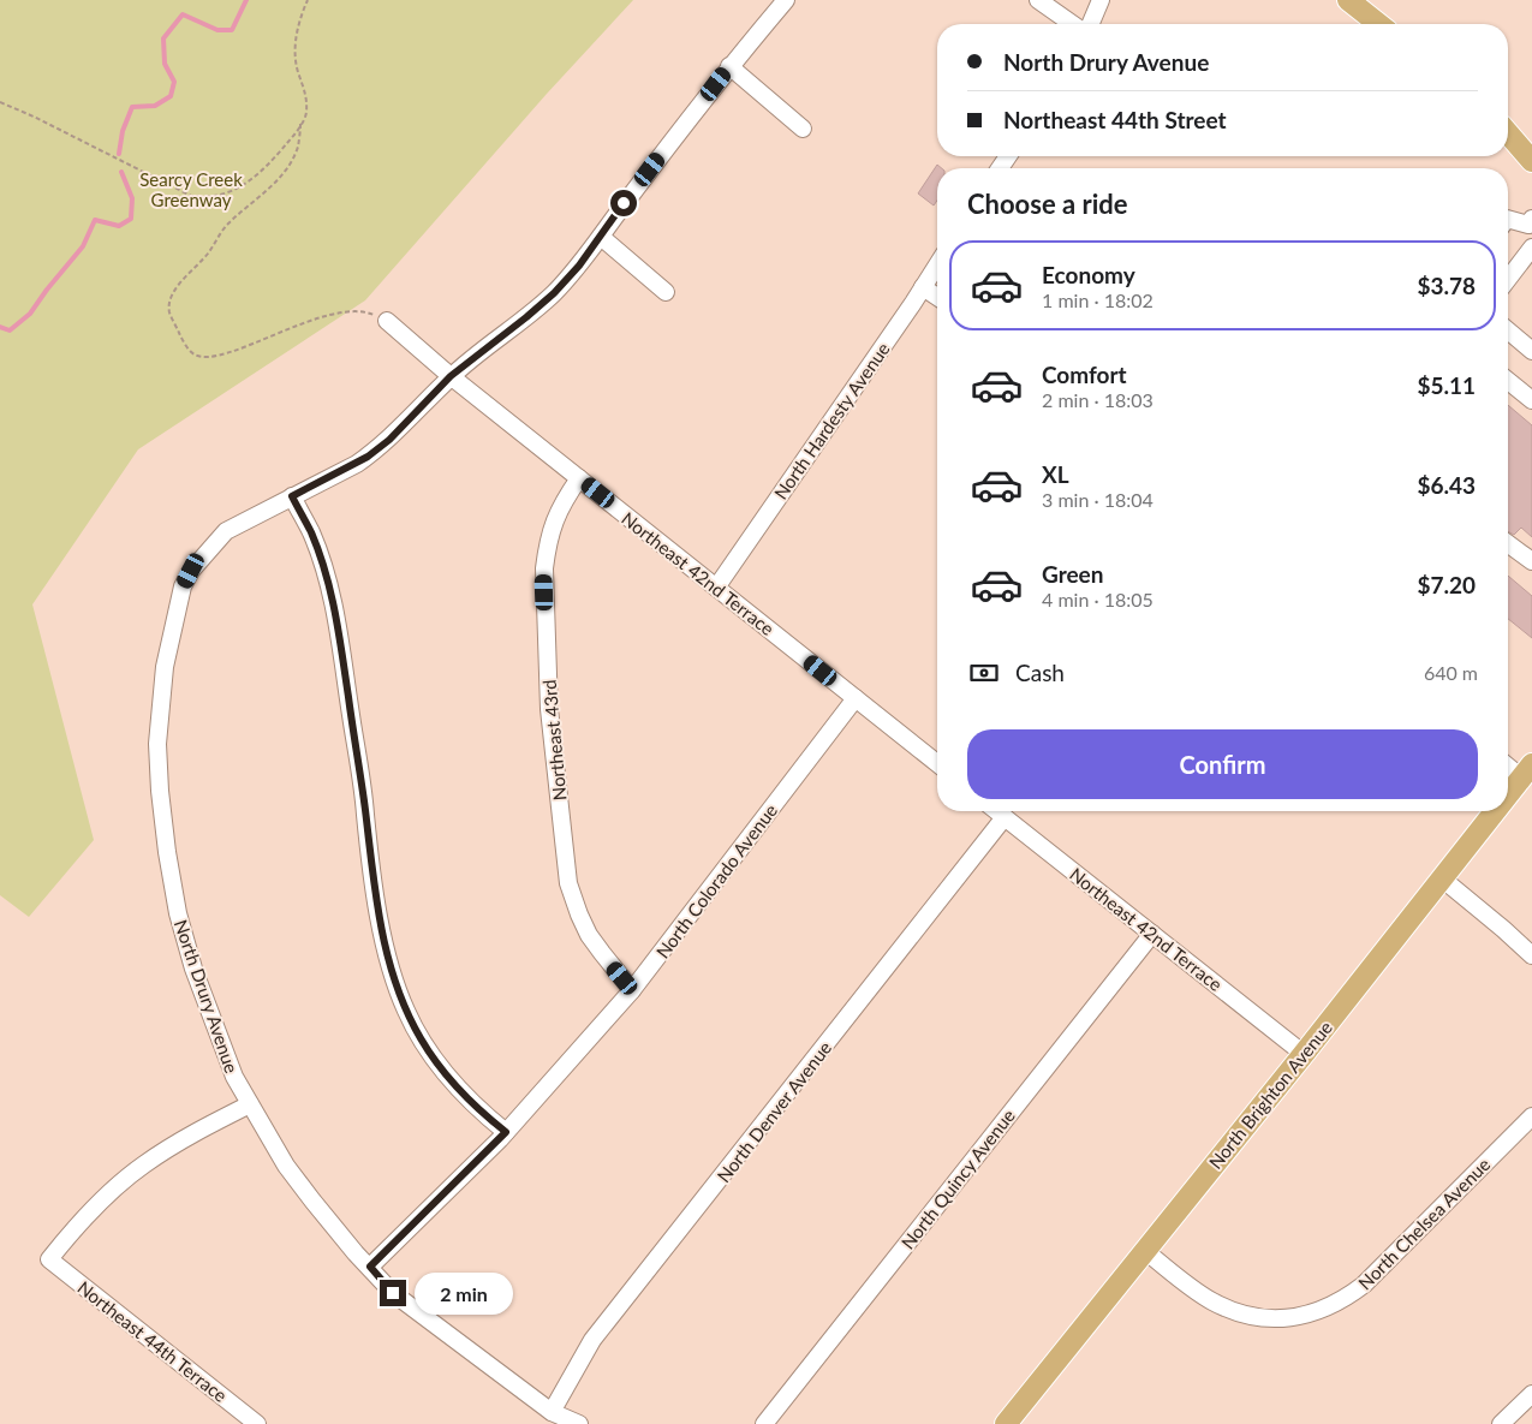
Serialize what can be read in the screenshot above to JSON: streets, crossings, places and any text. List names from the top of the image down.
{
  "streets": {
    "main road": ["North Brighton Avenue"],
    "street": [
      "North Hardesty Avenue",
      "Northeast 42nd Terrace",
      "Northeast 43rd",
      "North Colorado Avenue",
      "North Drury Avenue",
      "North Denver Avenue",
      "North Quincy Avenue",
      "North Chelsea Avenue",
      "Northeast 44th Terrace"
    ]
  },
  "crossings": [
    ["North Hardesty Avenue", "Northeast 42nd Terrace"],
    ["Northeast 42nd Terrace", "Northeast 43rd"],
    ["Northeast 42nd Terrace", "North Colorado Avenue"],
    ["Northeast 42nd Terrace", "North Drury Avenue"],
    ["Northeast 42nd Terrace", "North Brighton Avenue"],
    ["Northeast 42nd Terrace", "North Denver Avenue"],
    ["Northeast 42nd Terrace", "North Quincy Avenue"],
    ["Northeast 43rd", "North Colorado Avenue"],
    ["North Colorado Avenue", "North Drury Avenue"],
    ["North Drury Avenue", "North Denver Avenue"],
    ["North Drury Avenue", "Northeast 44th Terrace"],
    ["North Brighton Avenue", "North Chelsea Avenue"]
  ],
  "parks": ["Searcy Creek Greenway"],
  "page": {
    "banner": ["North Drury Avenue", "Northeast 44th Street"],
    "heading": "Choose a ride",
    "list": [
      {
        "name": "Economy",
        "note": "1 min · 18:02",
        "value": "$3.78"
      },
      {
        "name": "Comfort",
        "note": "2 min · 18:03",
        "value": "$5.11"
      },
      {
        "name": "XL",
        "note": "3 min · 18:04",
        "value": "$6.43"
      },
      {
        "name": "Green",
        "note": "4 min · 18:05",
        "value": "$7.20"
      }
    ],
    "pay": ["Cash", "640 m"],
    "buttons": "Confirm",
    "bubble": "2 min"
  }
}
